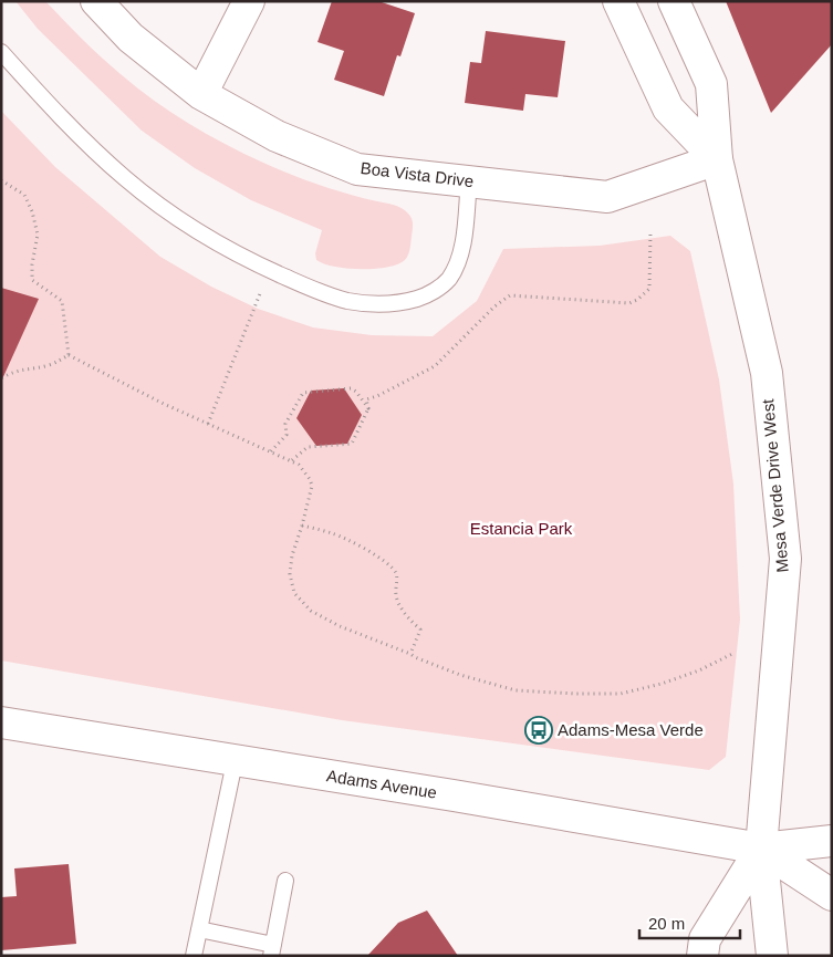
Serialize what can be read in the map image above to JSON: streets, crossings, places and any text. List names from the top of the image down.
{
  "streets": {
    "street": ["Boa Vista Drive", "Mesa Verde Drive West", "Adams Avenue"]
  },
  "crossings": [
    ["Boa Vista Drive", "Mesa Verde Drive West"],
    ["Mesa Verde Drive West", "Adams Avenue"]
  ],
  "parks": ["Estancia Park"],
  "places": {
    "bus stop": ["Adams-Mesa Verde"]
  },
  "scale_bar": "20 m"
}
